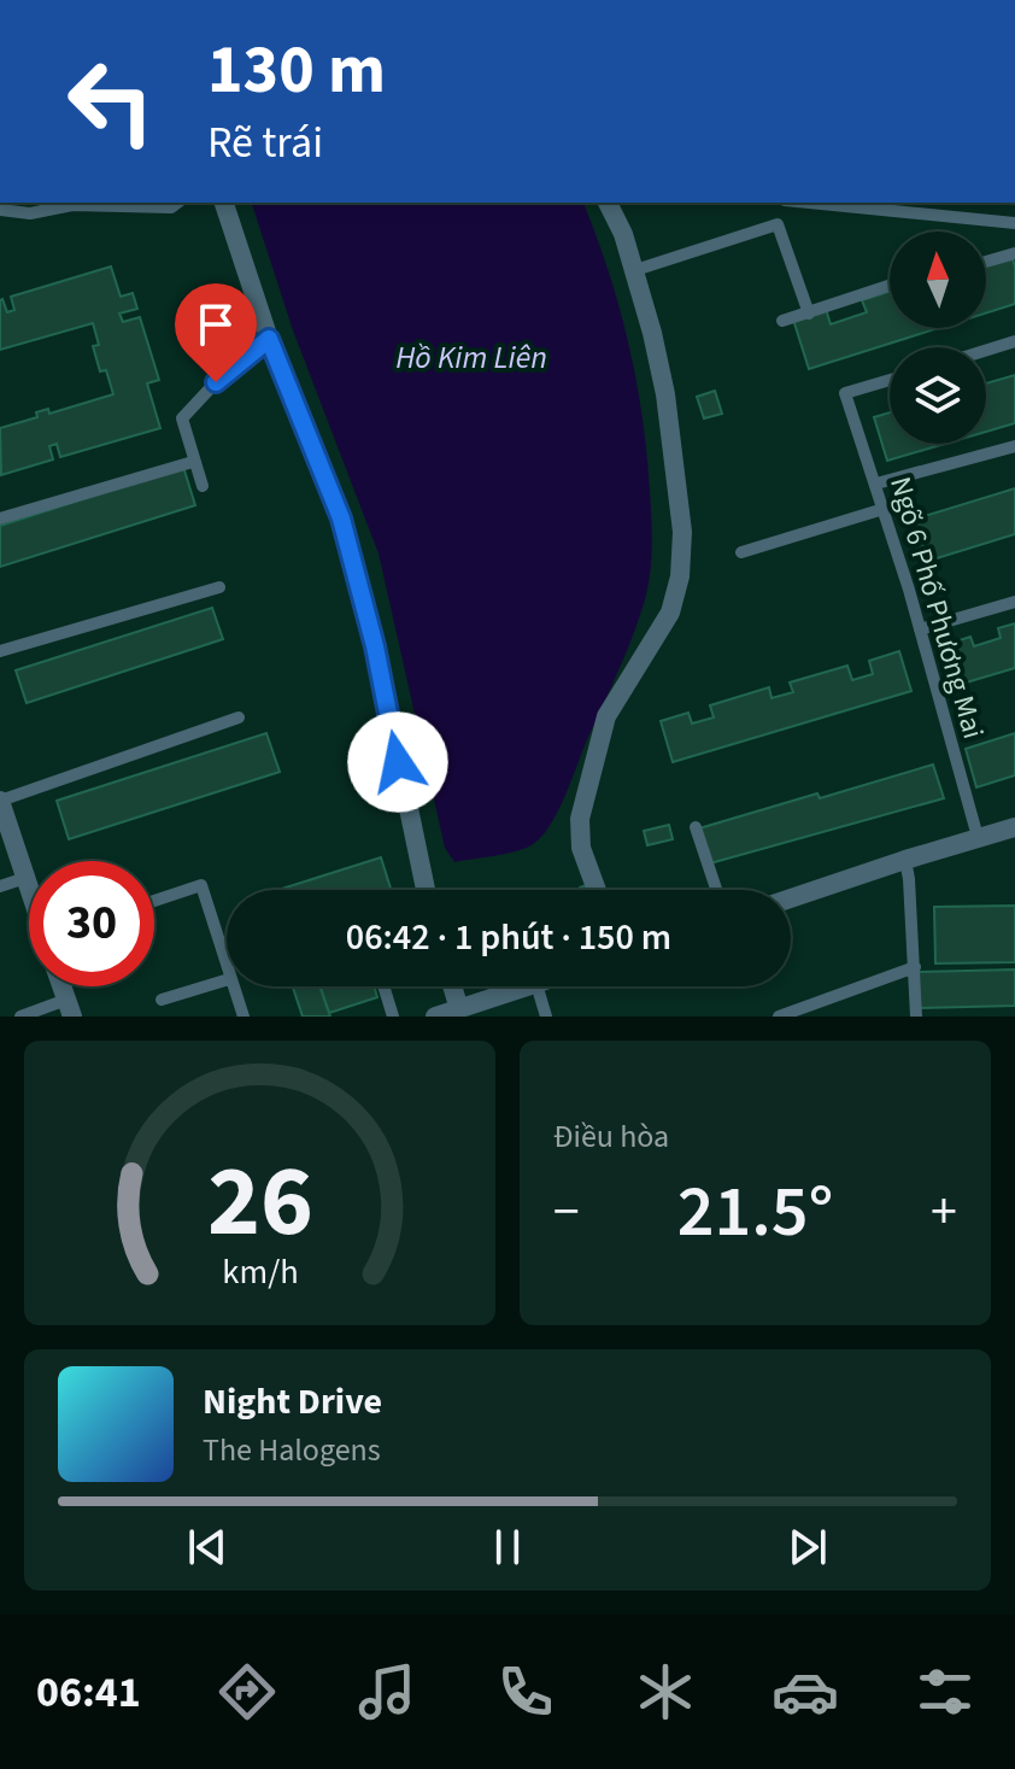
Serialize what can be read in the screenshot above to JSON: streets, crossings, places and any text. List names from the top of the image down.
{
  "streets": {
    "lane": ["Ngõ 6 Phố Phương Mai"]
  },
  "water": ["Hồ Kim Liên"],
  "north": "top",
  "page": {
    "turn": ["130 m", "Rẽ trái"],
    "limit": "30",
    "trip": "06:42 · 1 phút · 150 m",
    "tile": "Điều hòa",
    "heat": ["−", "21.5°", "+"],
    "song": ["Night Drive", "The Halogens"],
    "tabs": "06:41",
    "gauge": ["26", "km/h"]
  }
}
